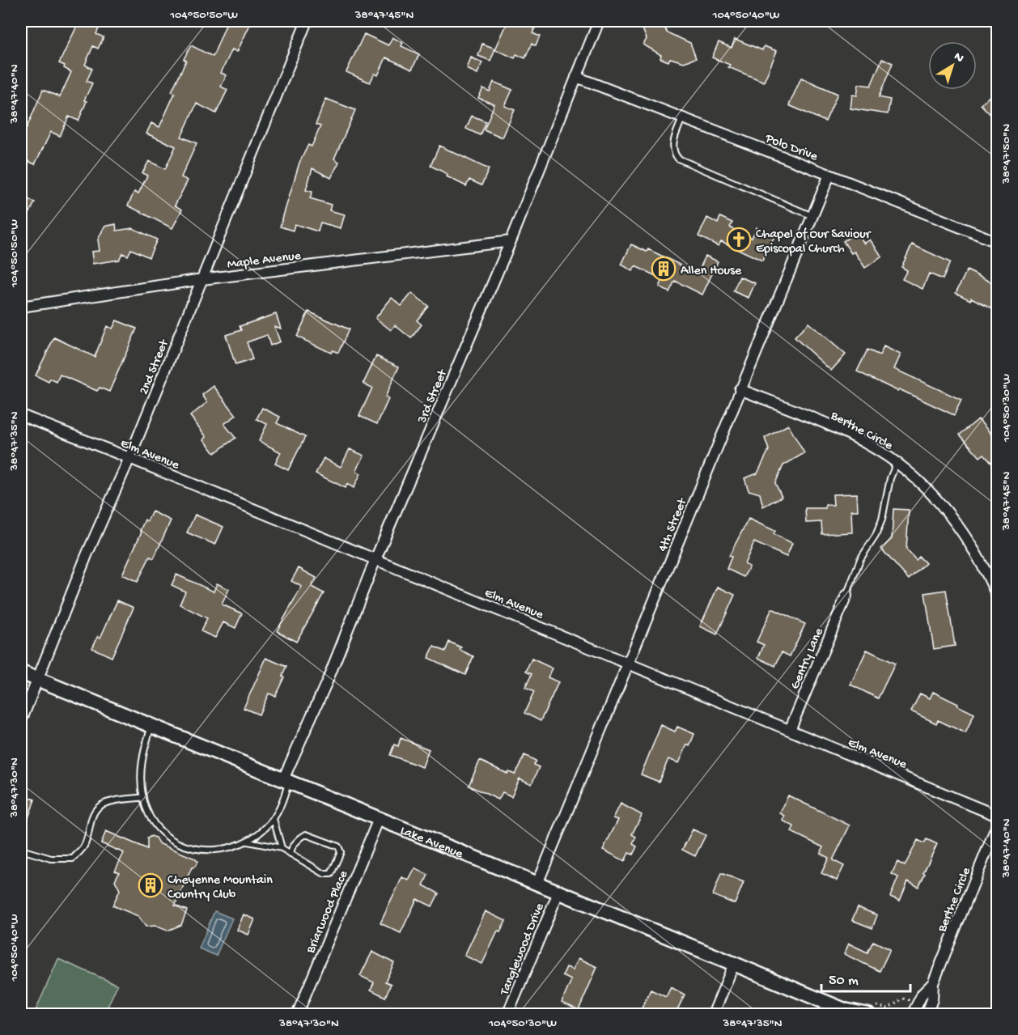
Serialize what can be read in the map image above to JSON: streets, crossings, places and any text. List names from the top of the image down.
{
  "streets": {
    "main road": ["Lake Avenue"],
    "street": [
      "Polo Drive",
      "Maple Avenue",
      "2nd Street",
      "3rd Street",
      "Berthe Circle",
      "Elm Avenue",
      "4th Street",
      "Gentry Lane",
      "Briarwood Place",
      "Tanglewood Drive"
    ]
  },
  "crossings": [
    ["Polo Drive", "3rd Street"],
    ["Polo Drive", "4th Street"],
    ["Maple Avenue", "2nd Street"],
    ["Maple Avenue", "3rd Street"],
    ["2nd Street", "Elm Avenue"],
    ["2nd Street", "Lake Avenue"],
    ["3rd Street", "Elm Avenue"],
    ["3rd Street", "Lake Avenue"],
    ["Berthe Circle", "4th Street"],
    ["Elm Avenue", "4th Street"],
    ["Elm Avenue", "Gentry Lane"],
    ["4th Street", "Lake Avenue"],
    ["Lake Avenue", "Briarwood Place"],
    ["Lake Avenue", "Tanglewood Drive"]
  ],
  "places": {
    "church": ["Chapel of Our Saviour Episcopal Church"],
    "building": ["Allen House", "Cheyenne Mountain Country Club"]
  },
  "scale_bar": "50 m",
  "north": "top right",
  "coordinates": [
    "104°50'50\"W",
    "38°47'45\"N",
    "104°50'40\"W",
    "38°47'40\"N",
    "38°47'50\"N",
    "104°50'30\"W",
    "38°47'35\"N",
    "38°47'30\"N"
  ]
}
